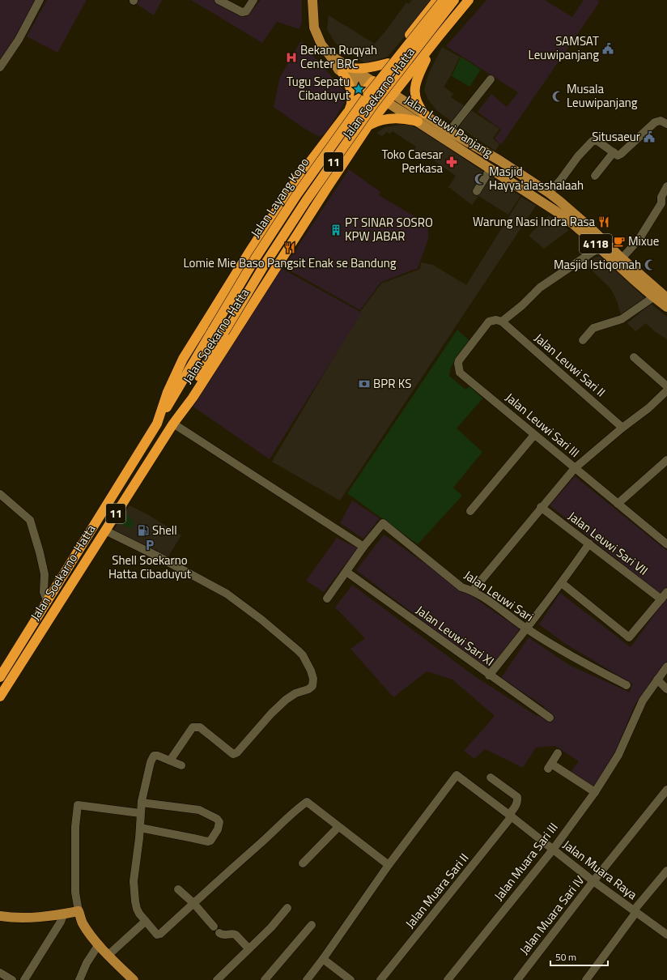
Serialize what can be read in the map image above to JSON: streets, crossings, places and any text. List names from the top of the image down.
{
  "streets": {
    "highway": ["Jalan Soekarno-Hatta", "11", "Jalan Layang Kopo"],
    "main road": ["Jalan Leuwi Panjang", "4118"],
    "street": [
      "Jalan Leuwi Sari II",
      "Jalan Leuwi Sari III",
      "Jalan Leuwi Sari VII",
      "Jalan Leuwi Sari",
      "Jalan Leuwi Sari XI",
      "Jalan Muara Sari III",
      "Jalan Muara Raya",
      "Jalan Muara Sari II",
      "Jalan Muara Sari IV"
    ]
  },
  "crossings": [
    ["Jalan Soekarno-Hatta", "Jalan Leuwi Panjang"],
    ["Jalan Soekarno-Hatta", "Jalan Layang Kopo"],
    ["Jalan Soekarno-Hatta", "4118"],
    ["Jalan Leuwi Panjang", "4118"],
    ["Jalan Leuwi Sari II", "Jalan Leuwi Sari III"],
    ["Jalan Muara Sari III", "Jalan Muara Raya"],
    ["Jalan Muara Raya", "Jalan Muara Sari II"],
    ["Jalan Muara Raya", "Jalan Muara Sari IV"]
  ],
  "places": {
    "public building": ["SAMSAT Leuwipanjang", "Situsaeur"],
    "hospital": ["Bekam Ruqyah Center BRC"],
    "place": ["Tugu Sepatu Cibaduyut"],
    "mosque": ["Musala Leuwipanjang", "Masjid Hayya'alasshalaah", "Masjid Istiqomah"],
    "pharmacy": ["Toko Caesar Perkasa"],
    "restaurant": ["Warung Nasi Indra Rasa", "Lomie Mie Baso Pangsit Enak se Bandung"],
    "building": ["PT SINAR SOSRO KPW JABAR"],
    "cafe": ["Mixue"],
    "bank": ["BPR KS"],
    "fuel station": ["Shell"],
    "parking": ["Shell Soekarno Hatta Cibaduyut"]
  },
  "scale_bar": "50 m"
}
